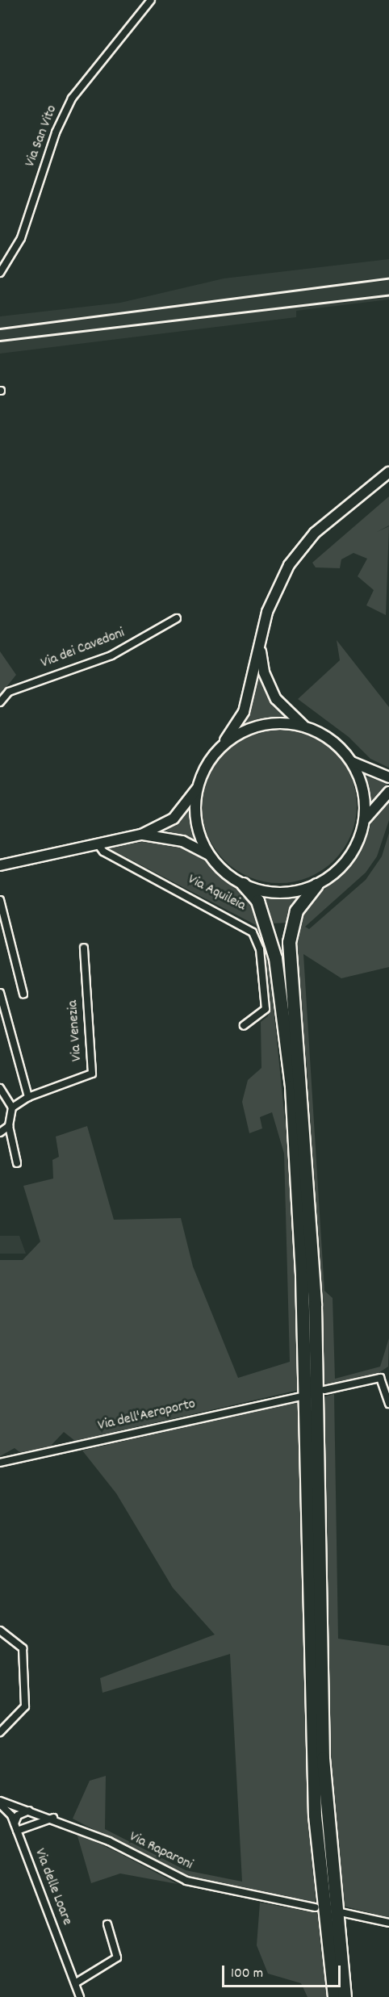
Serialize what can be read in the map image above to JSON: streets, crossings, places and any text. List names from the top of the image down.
{
  "streets": {
    "street": [
      "Via San Vito",
      "Via dei Cavedoni",
      "Via Aquileia",
      "Via Venezia",
      "Via dell'Aeroporto",
      "Via Raparoni",
      "Via delle Loare"
    ]
  },
  "crossings": [
    ["Via Raparoni", "Via delle Loare"]
  ],
  "scale_bar": "100 m"
}
